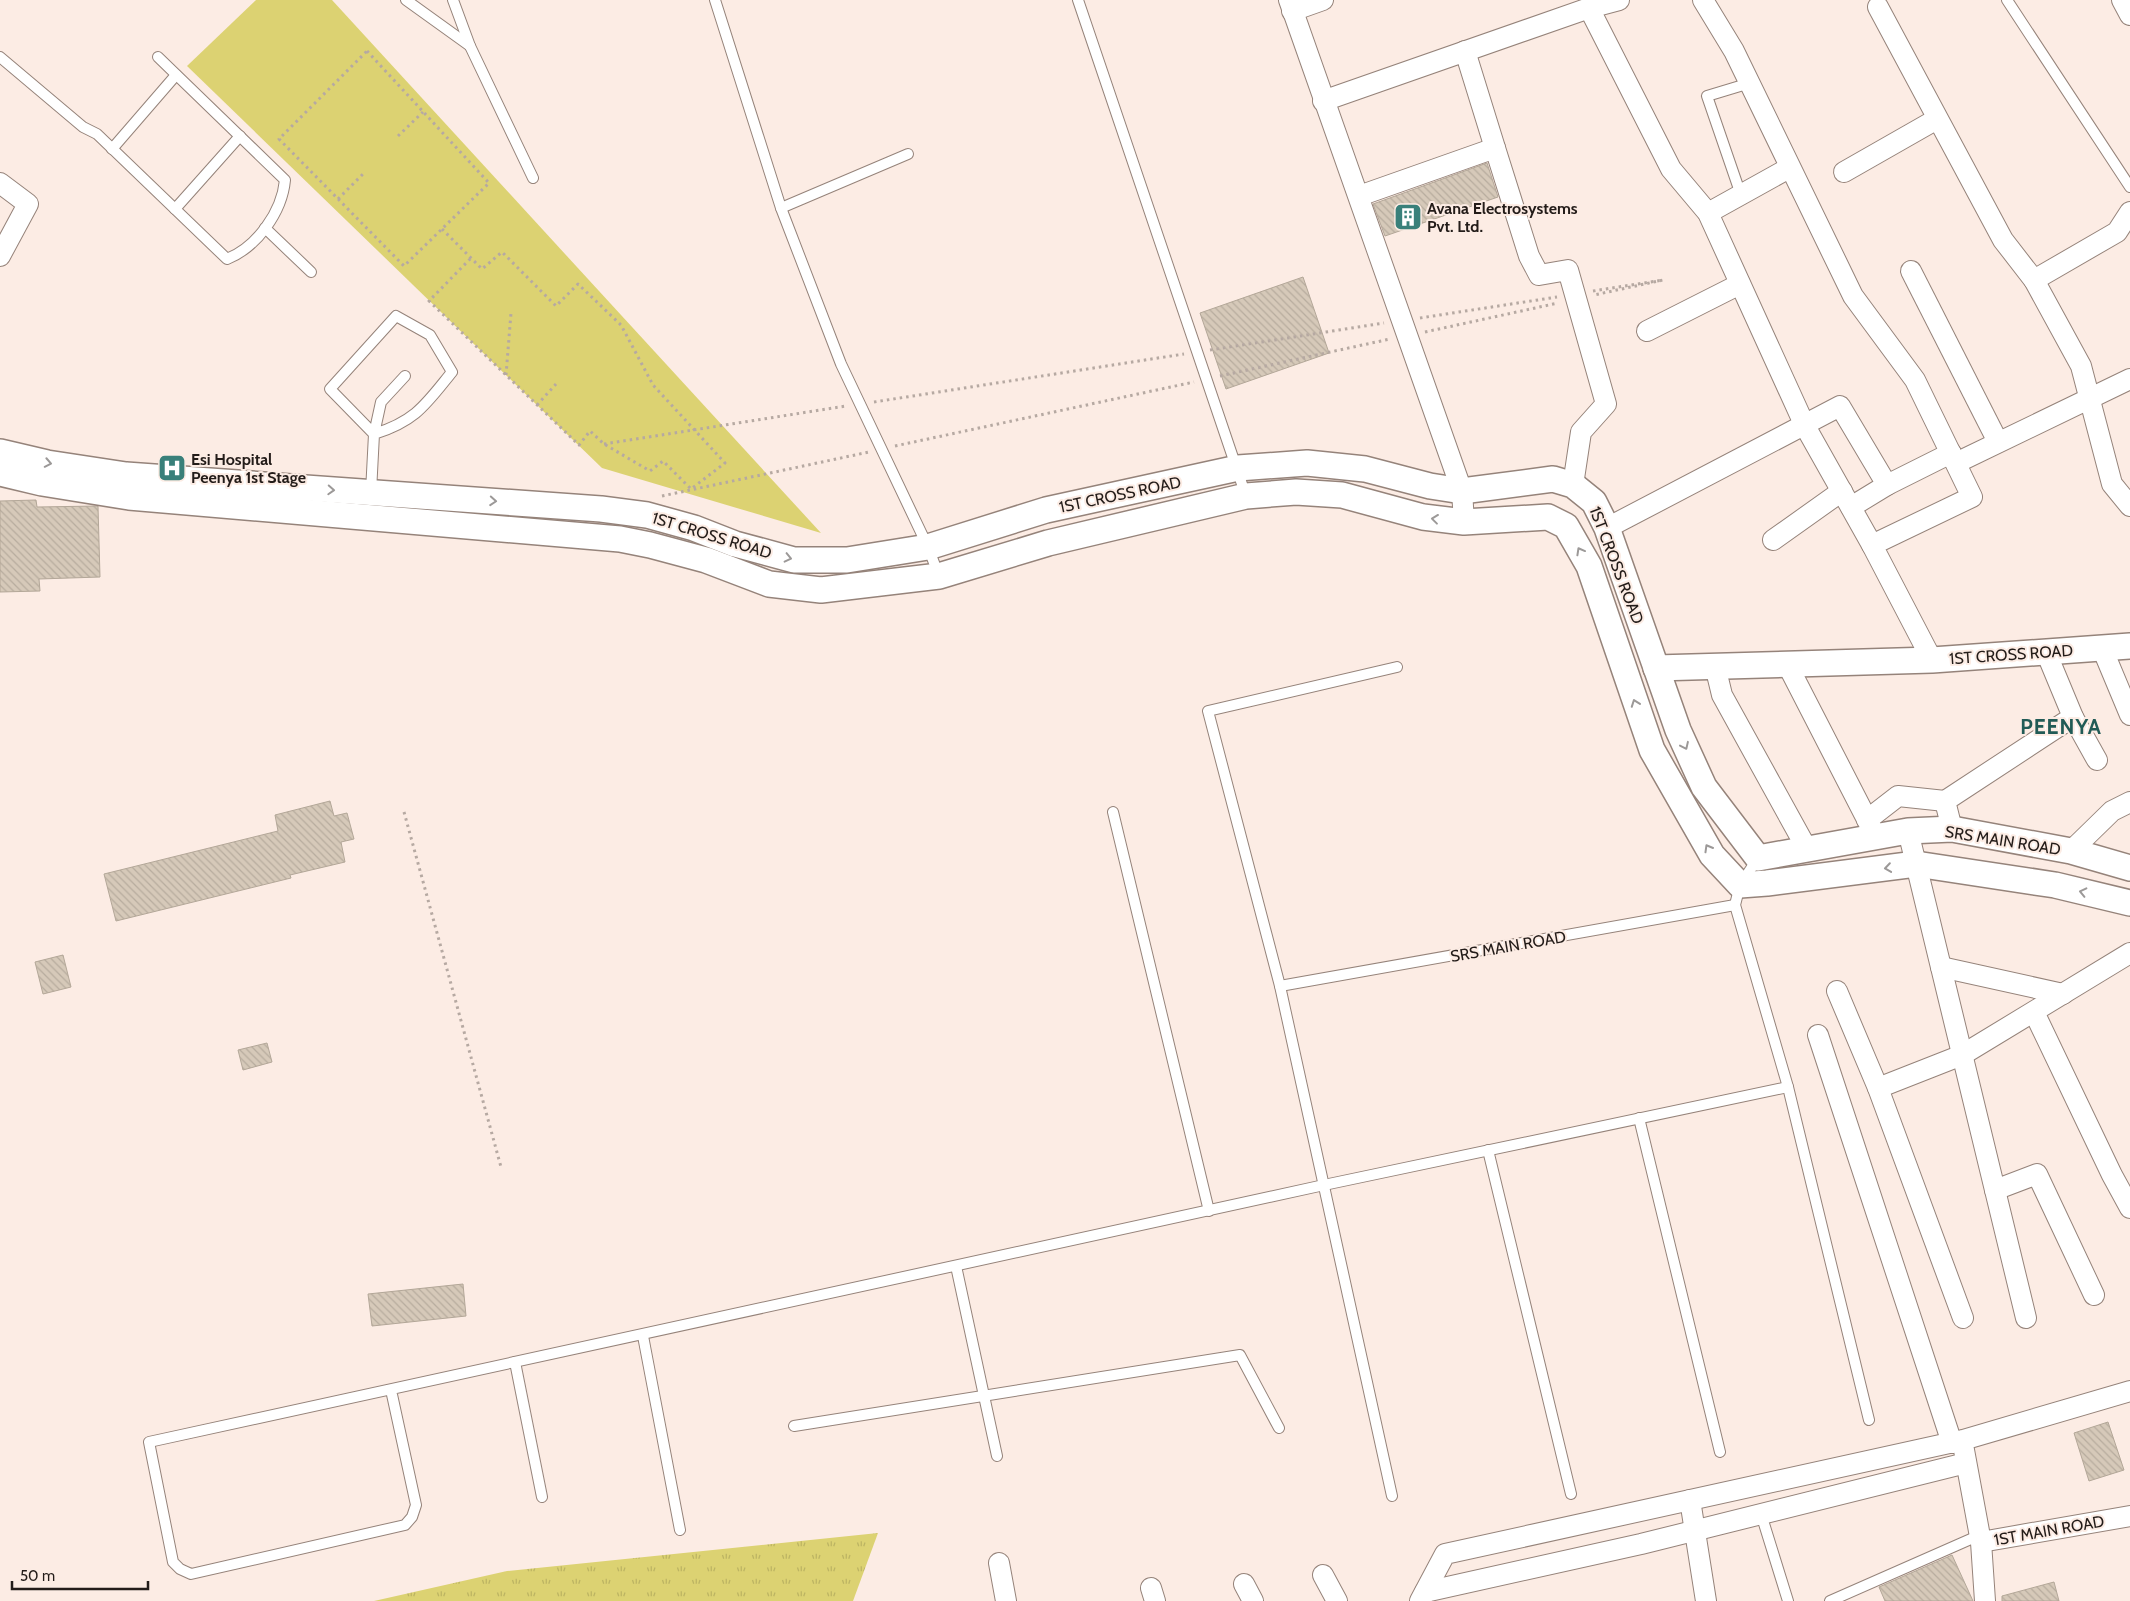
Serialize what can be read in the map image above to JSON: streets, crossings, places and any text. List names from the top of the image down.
{
  "streets": {
    "street": ["1ST CROSS ROAD", "SRS MAIN ROAD", "1ST MAIN ROAD"]
  },
  "districts": ["PEENYA"],
  "places": {
    "building": ["Avana Electrosystems Pvt. Ltd."],
    "hospital": ["Esi Hospital Peenya 1st Stage"]
  },
  "scale_bar": "50 m"
}
